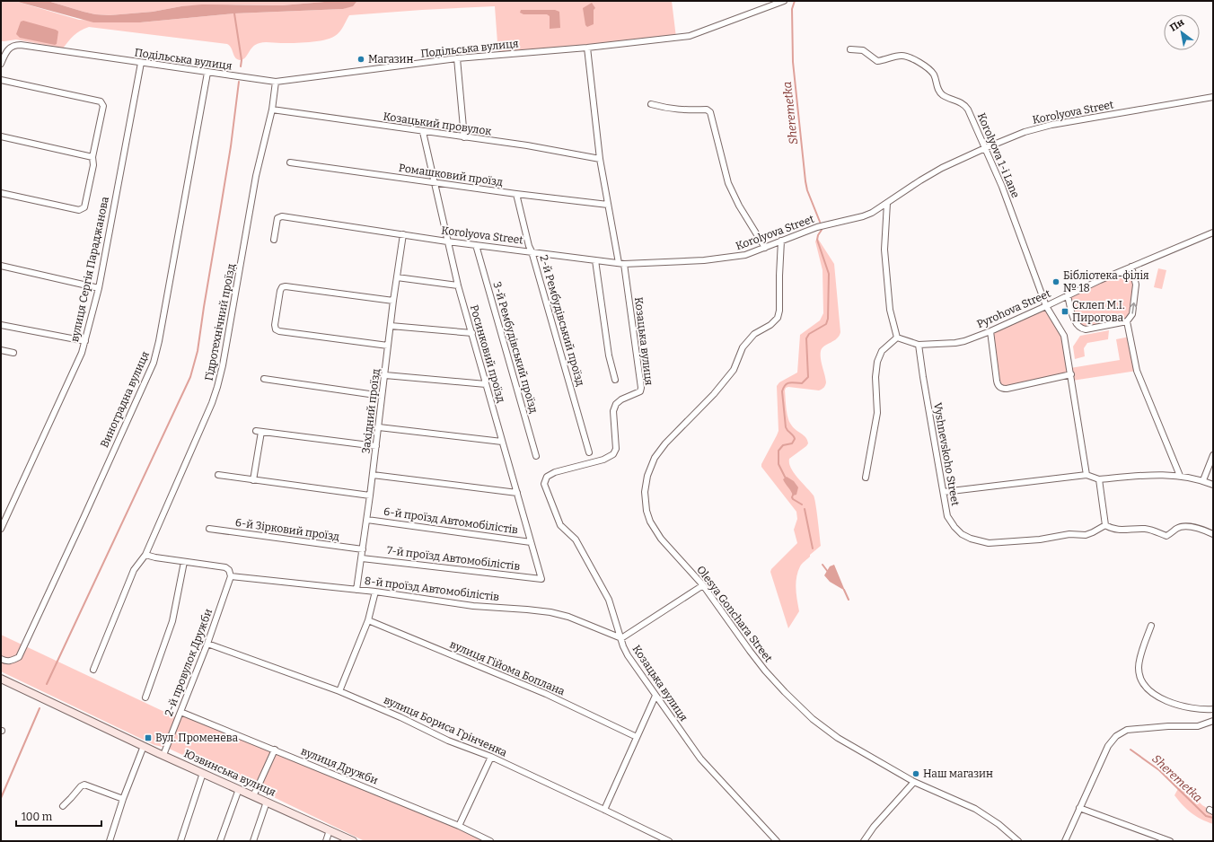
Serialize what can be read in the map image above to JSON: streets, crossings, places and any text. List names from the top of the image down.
{
  "streets": {
    "main road": ["Юзвинська вулиця"],
    "street": [
      "Подільська вулиця",
      "Korolyova Street",
      "Козацький провулок",
      "Korolyova 1-i Lane",
      "Ромашковий проїзд",
      "вулиця Сергія Параджанова",
      "Pyrohova Street",
      "2-й Рембудівський проїзд",
      "Гідротехнічний проїзд",
      "Козацька вулиця",
      "3-й Рембудівський проїзд",
      "Росинковий проїзд",
      "Виноградна вулиця",
      "Західний проїзд",
      "Vyshnevskoho Street",
      "6-й проїзд Автомобілістів",
      "6-й Зірковий проїзд",
      "7-й проїзд Автомобілістів",
      "8-й проїзд Автомобілістів",
      "Olesya Gonchara Street",
      "2-й провулок Дружби",
      "вулиця Гійома Боплана",
      "вулиця Бориса Грінченка",
      "вулиця Дружби"
    ]
  },
  "crossings": [
    ["Подільська вулиця", "вулиця Сергія Параджанова"],
    ["Подільська вулиця", "Гідротехнічний проїзд"],
    ["Подільська вулиця", "Козацька вулиця"],
    ["Подільська вулиця", "Виноградна вулиця"],
    ["Korolyova Street", "Korolyova 1-i Lane"],
    ["Korolyova Street", "2-й Рембудівський проїзд"],
    ["Korolyova Street", "Козацька вулиця"],
    ["Korolyova Street", "3-й Рембудівський проїзд"],
    ["Korolyova Street", "Росинковий проїзд"],
    ["Korolyova Street", "Західний проїзд"],
    ["Korolyova Street", "Olesya Gonchara Street"],
    ["Козацький провулок", "Гідротехнічний проїзд"],
    ["Козацький провулок", "Козацька вулиця"],
    ["Козацький провулок", "Росинковий проїзд"],
    ["Korolyova 1-i Lane", "Pyrohova Street"],
    ["Ромашковий проїзд", "2-й Рембудівський проїзд"],
    ["Ромашковий проїзд", "Козацька вулиця"],
    ["Ромашковий проїзд", "Росинковий проїзд"],
    ["Pyrohova Street", "Vyshnevskoho Street"],
    ["Козацька вулиця", "8-й проїзд Автомобілістів"],
    ["Росинковий проїзд", "6-й проїзд Автомобілістів"],
    ["Росинковий проїзд", "7-й проїзд Автомобілістів"],
    ["Західний проїзд", "6-й проїзд Автомобілістів"],
    ["Західний проїзд", "6-й Зірковий проїзд"],
    ["Західний проїзд", "7-й проїзд Автомобілістів"],
    ["Західний проїзд", "8-й проїзд Автомобілістів"],
    ["8-й проїзд Автомобілістів", "2-й провулок Дружби"],
    ["2-й провулок Дружби", "вулиця Бориса Грінченка"],
    ["2-й провулок Дружби", "вулиця Дружби"],
    ["2-й провулок Дружби", "Юзвинська вулиця"]
  ],
  "water": ["Sheremetka"],
  "places": {
    "other": ["Магазин", "Бібліотека-філія № 18", "Наш магазин"],
    "transit": ["Склеп М.І. Пирогова", "Вул. Променева"]
  },
  "scale_bar": "100 m",
  "north": "top left"
}
